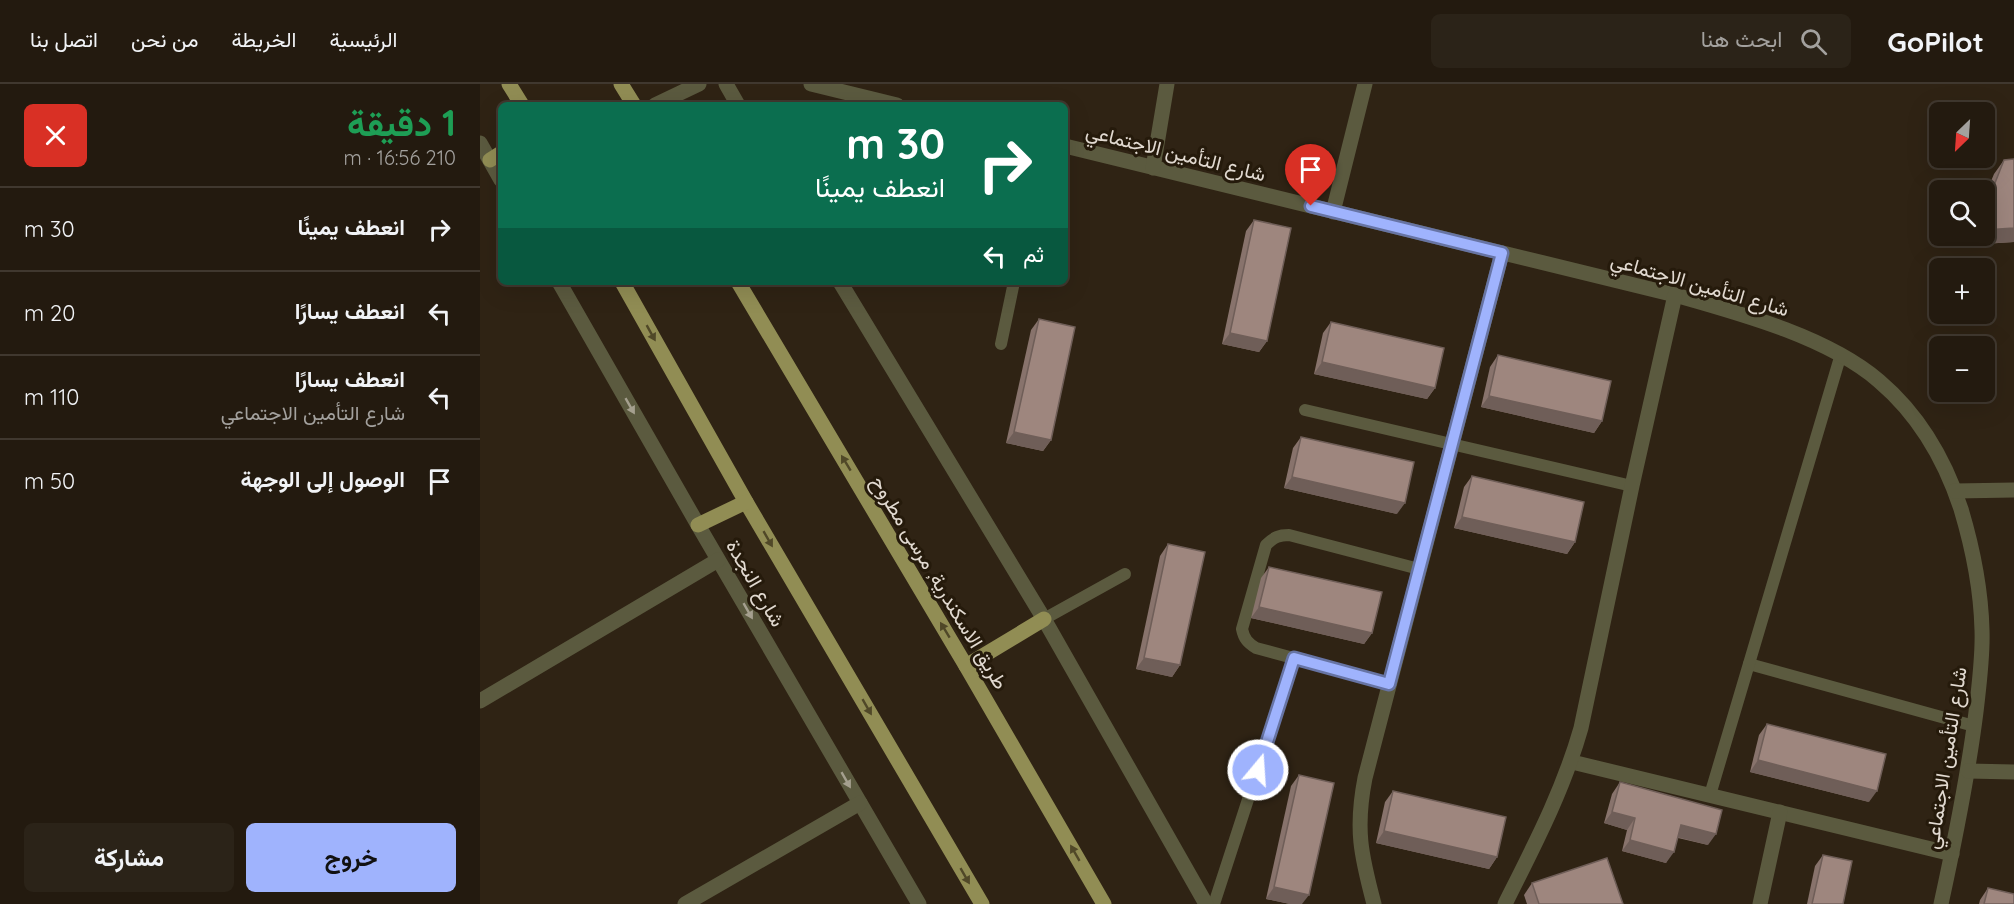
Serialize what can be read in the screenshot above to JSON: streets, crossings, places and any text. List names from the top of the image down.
{
  "streets": {
    "main road": ["طريق الاسكندرية, مرسى مطروح"],
    "street": ["شارع التأمين الاجتماعي", "شارع النجدة"]
  },
  "one_way": ["شارع النجدة"],
  "north": "bottom left",
  "page": {
    "header": "GoPilot",
    "search": "ابحث هنا",
    "nav": [
      "الرئيسية",
      "الخريطة",
      "من نحن",
      "اتصل بنا"
    ],
    "heading": ["1 دقيقة", "210 m · 16:56"],
    "map_buttons": ["+", "−"],
    "turn": ["30 m", "انعطف يمينًا"],
    "list": [
      {
        "name": "انعطف يمينًا",
        "value": "30 m"
      },
      {
        "name": "انعطف يسارًا",
        "value": "20 m"
      },
      {
        "name": "انعطف يسارًا",
        "note": "شارع التأمين الاجتماعي",
        "value": "110 m"
      },
      {
        "name": "الوصول إلى الوجهة",
        "value": "50 m"
      }
    ],
    "then": "ثم",
    "buttons": ["خروج", "مشاركة"]
  }
}
